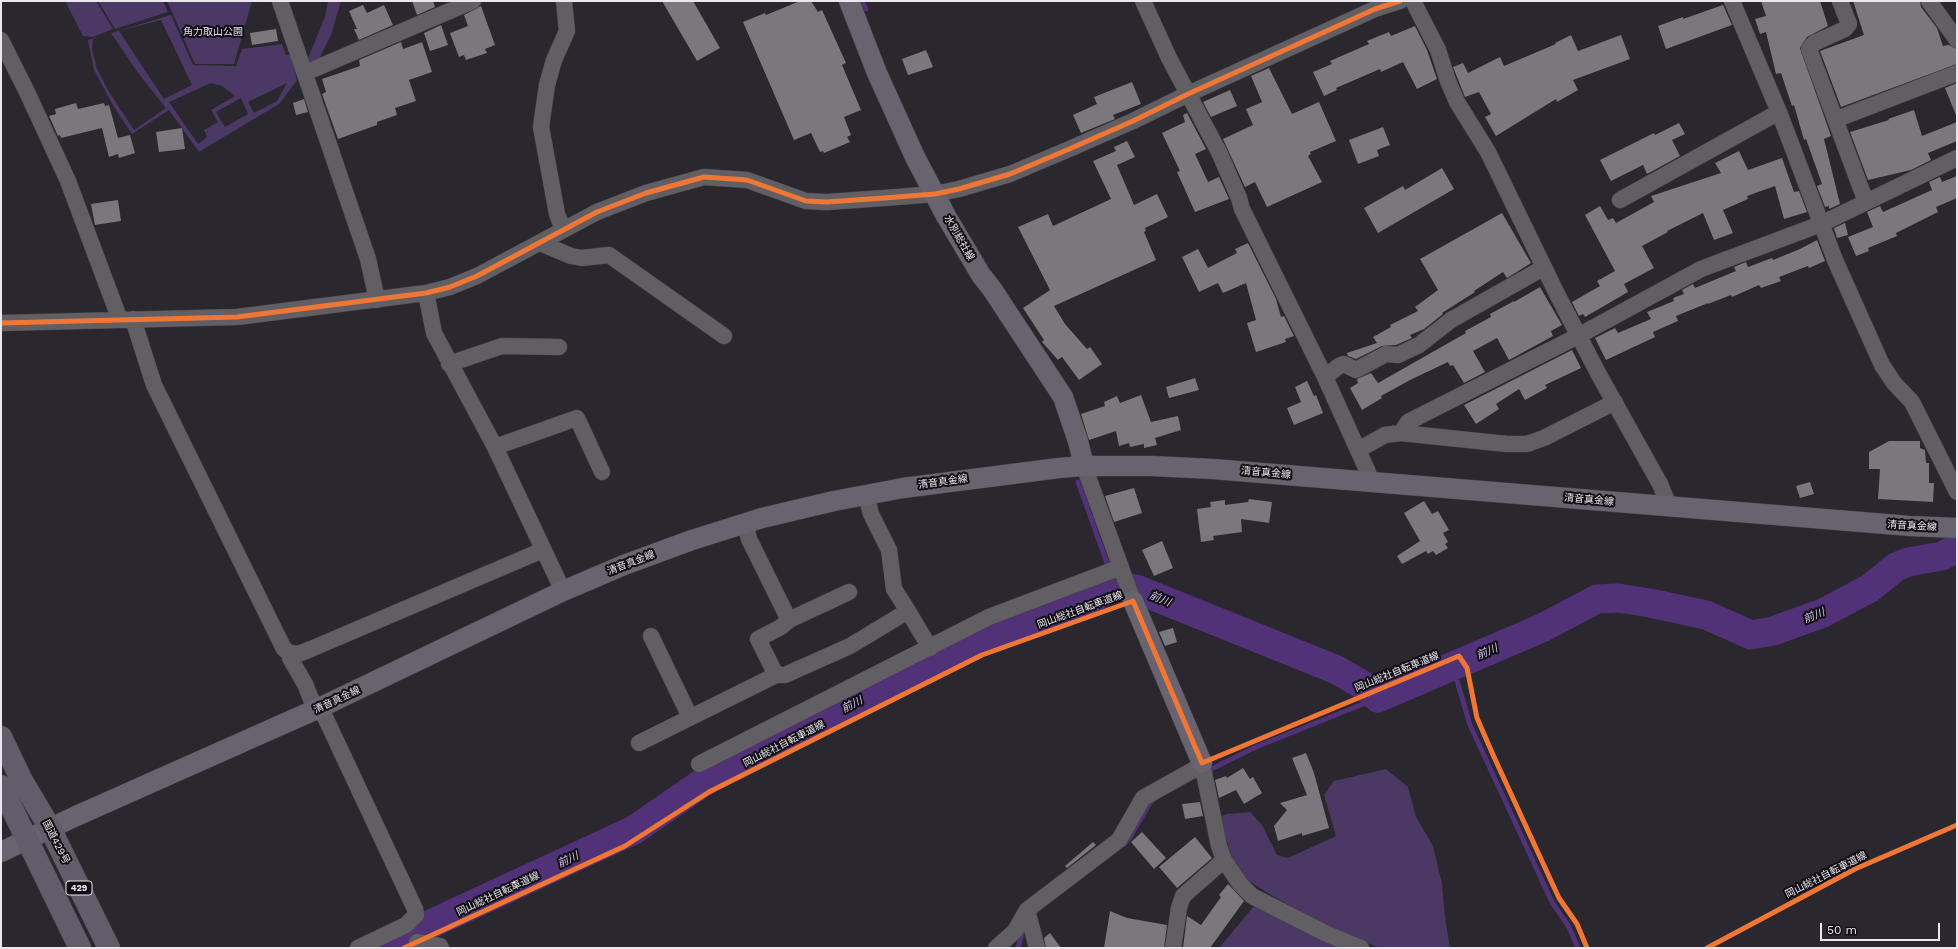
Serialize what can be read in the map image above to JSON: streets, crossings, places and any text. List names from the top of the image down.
{
  "streets": {
    "highway": ["国道429号", "429"],
    "main road": ["水別総社線", "清音真金線", "岡山総社自転車道線"]
  },
  "crossings": [
    ["水別総社線", "清音真金線"],
    ["清音真金線", "国道429号"],
    ["清音真金線", "429"]
  ],
  "water": ["前川"],
  "parks": ["角力取山公園"],
  "scale_bar": "50 m"
}
